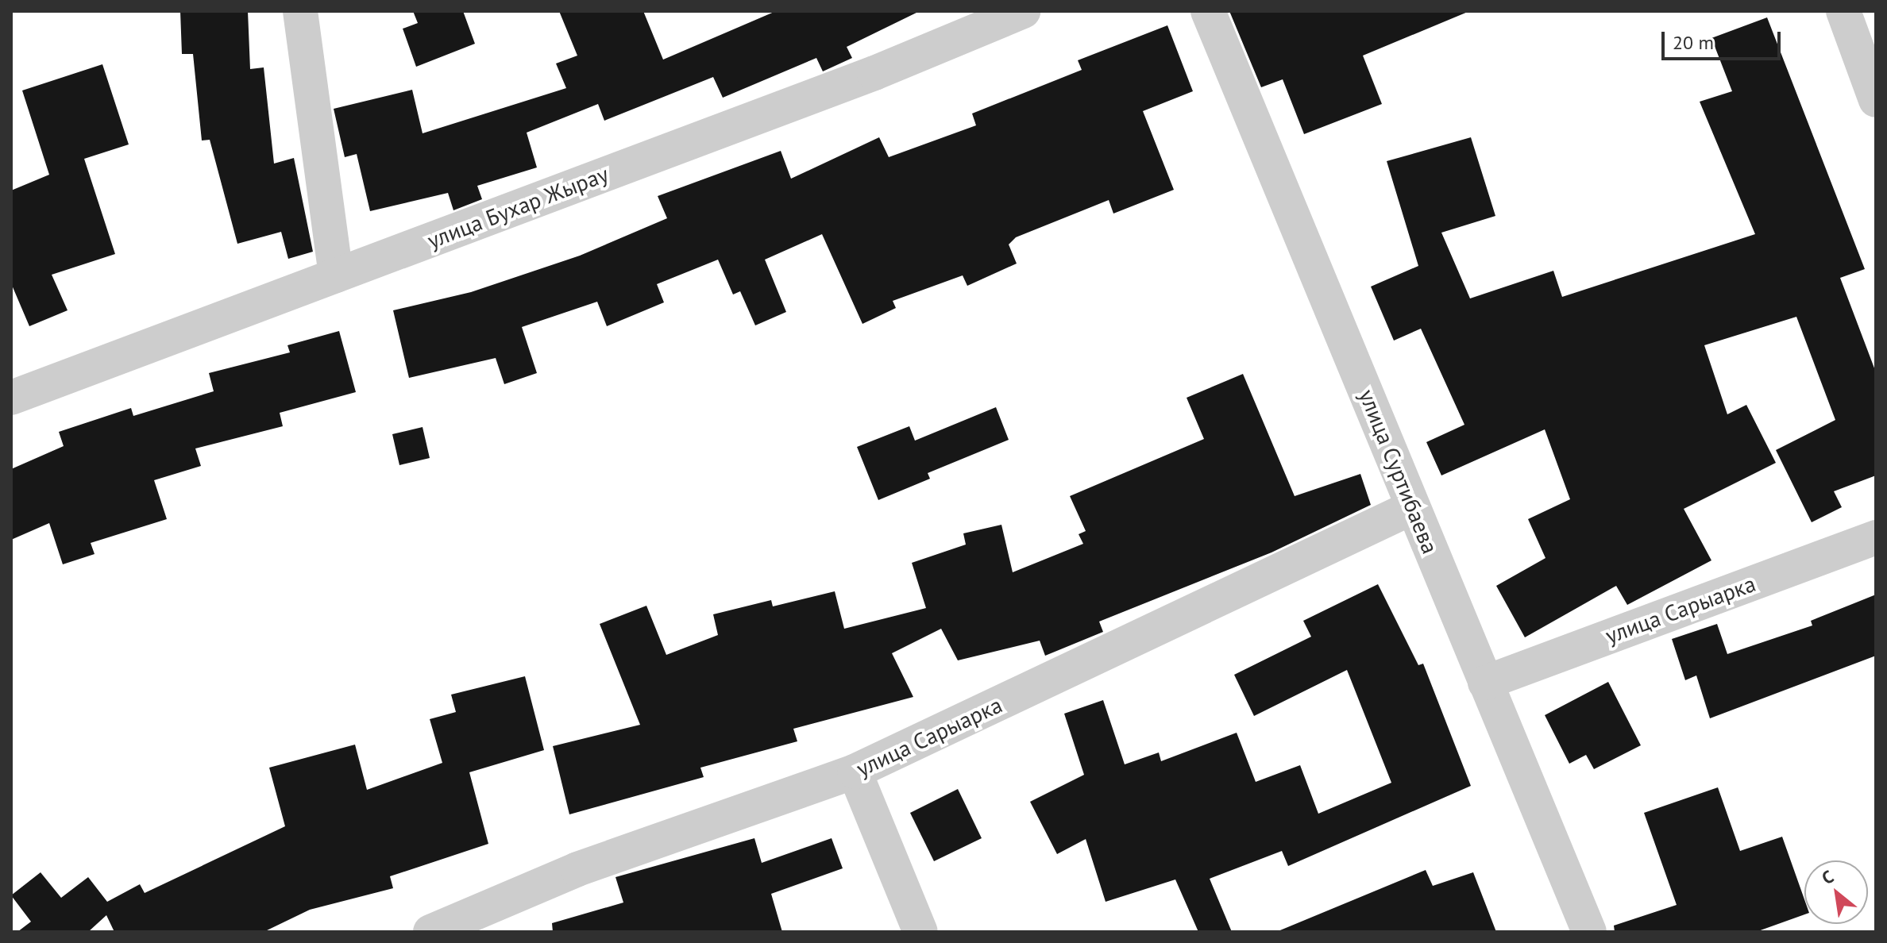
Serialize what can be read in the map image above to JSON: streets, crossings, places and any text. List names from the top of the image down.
{
  "streets": {
    "street": ["улица Бухар Жырау", "улица Суртибаева", "улица Сарыарка"]
  },
  "crossings": [
    ["улица Суртибаева", "улица Сарыарка"]
  ],
  "scale_bar": "20 m",
  "north": "top left"
}
